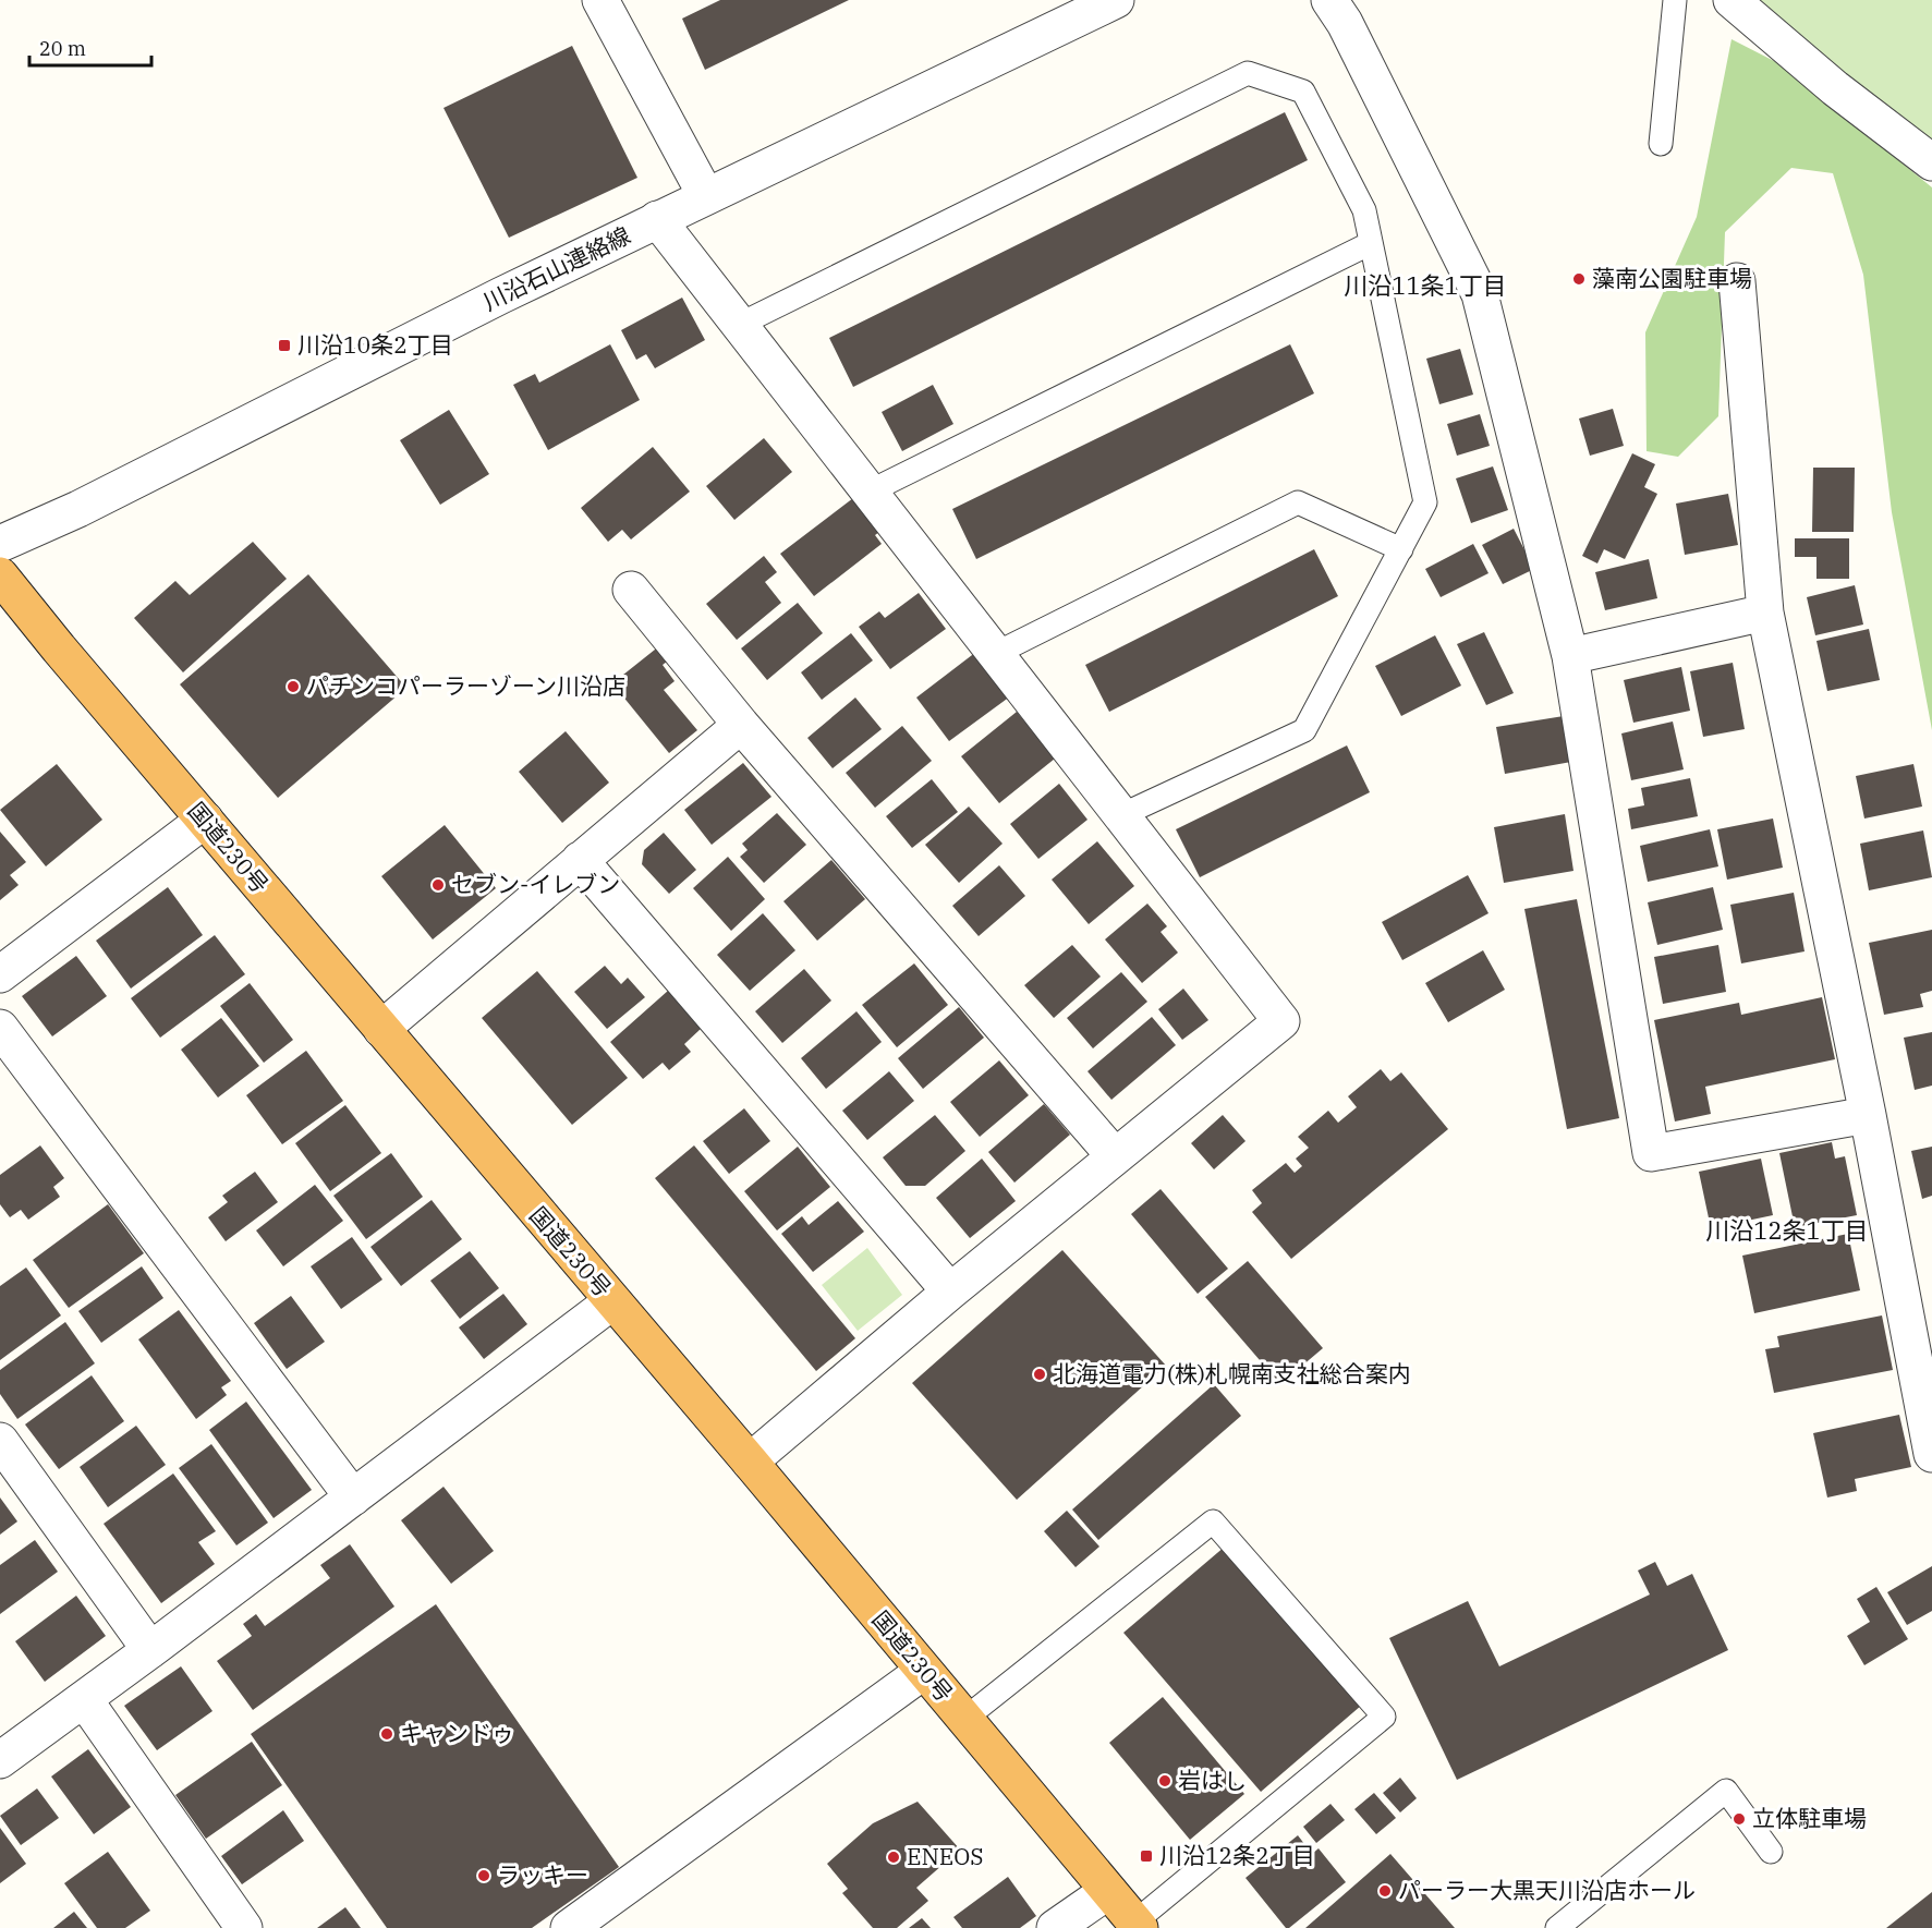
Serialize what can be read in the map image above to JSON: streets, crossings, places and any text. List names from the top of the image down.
{
  "streets": {
    "highway": ["国道230号"],
    "street": ["川沿石山連絡線"]
  },
  "districts": ["川沿11条1丁目", "川沿12条1丁目"],
  "places": {
    "other": [
      "藻南公園駐車場",
      "パチンコパーラーゾーン川沿店",
      "セブン-イレブン",
      "北海道電力(株)札幌南支社総合案内",
      "キャンドゥ",
      "岩はし",
      "立体駐車場",
      "ENEOS",
      "ラッキー",
      "パーラー大黒天川沿店ホール"
    ],
    "transit": ["川沿10条2丁目", "川沿12条2丁目"]
  },
  "scale_bar": "20 m"
}
